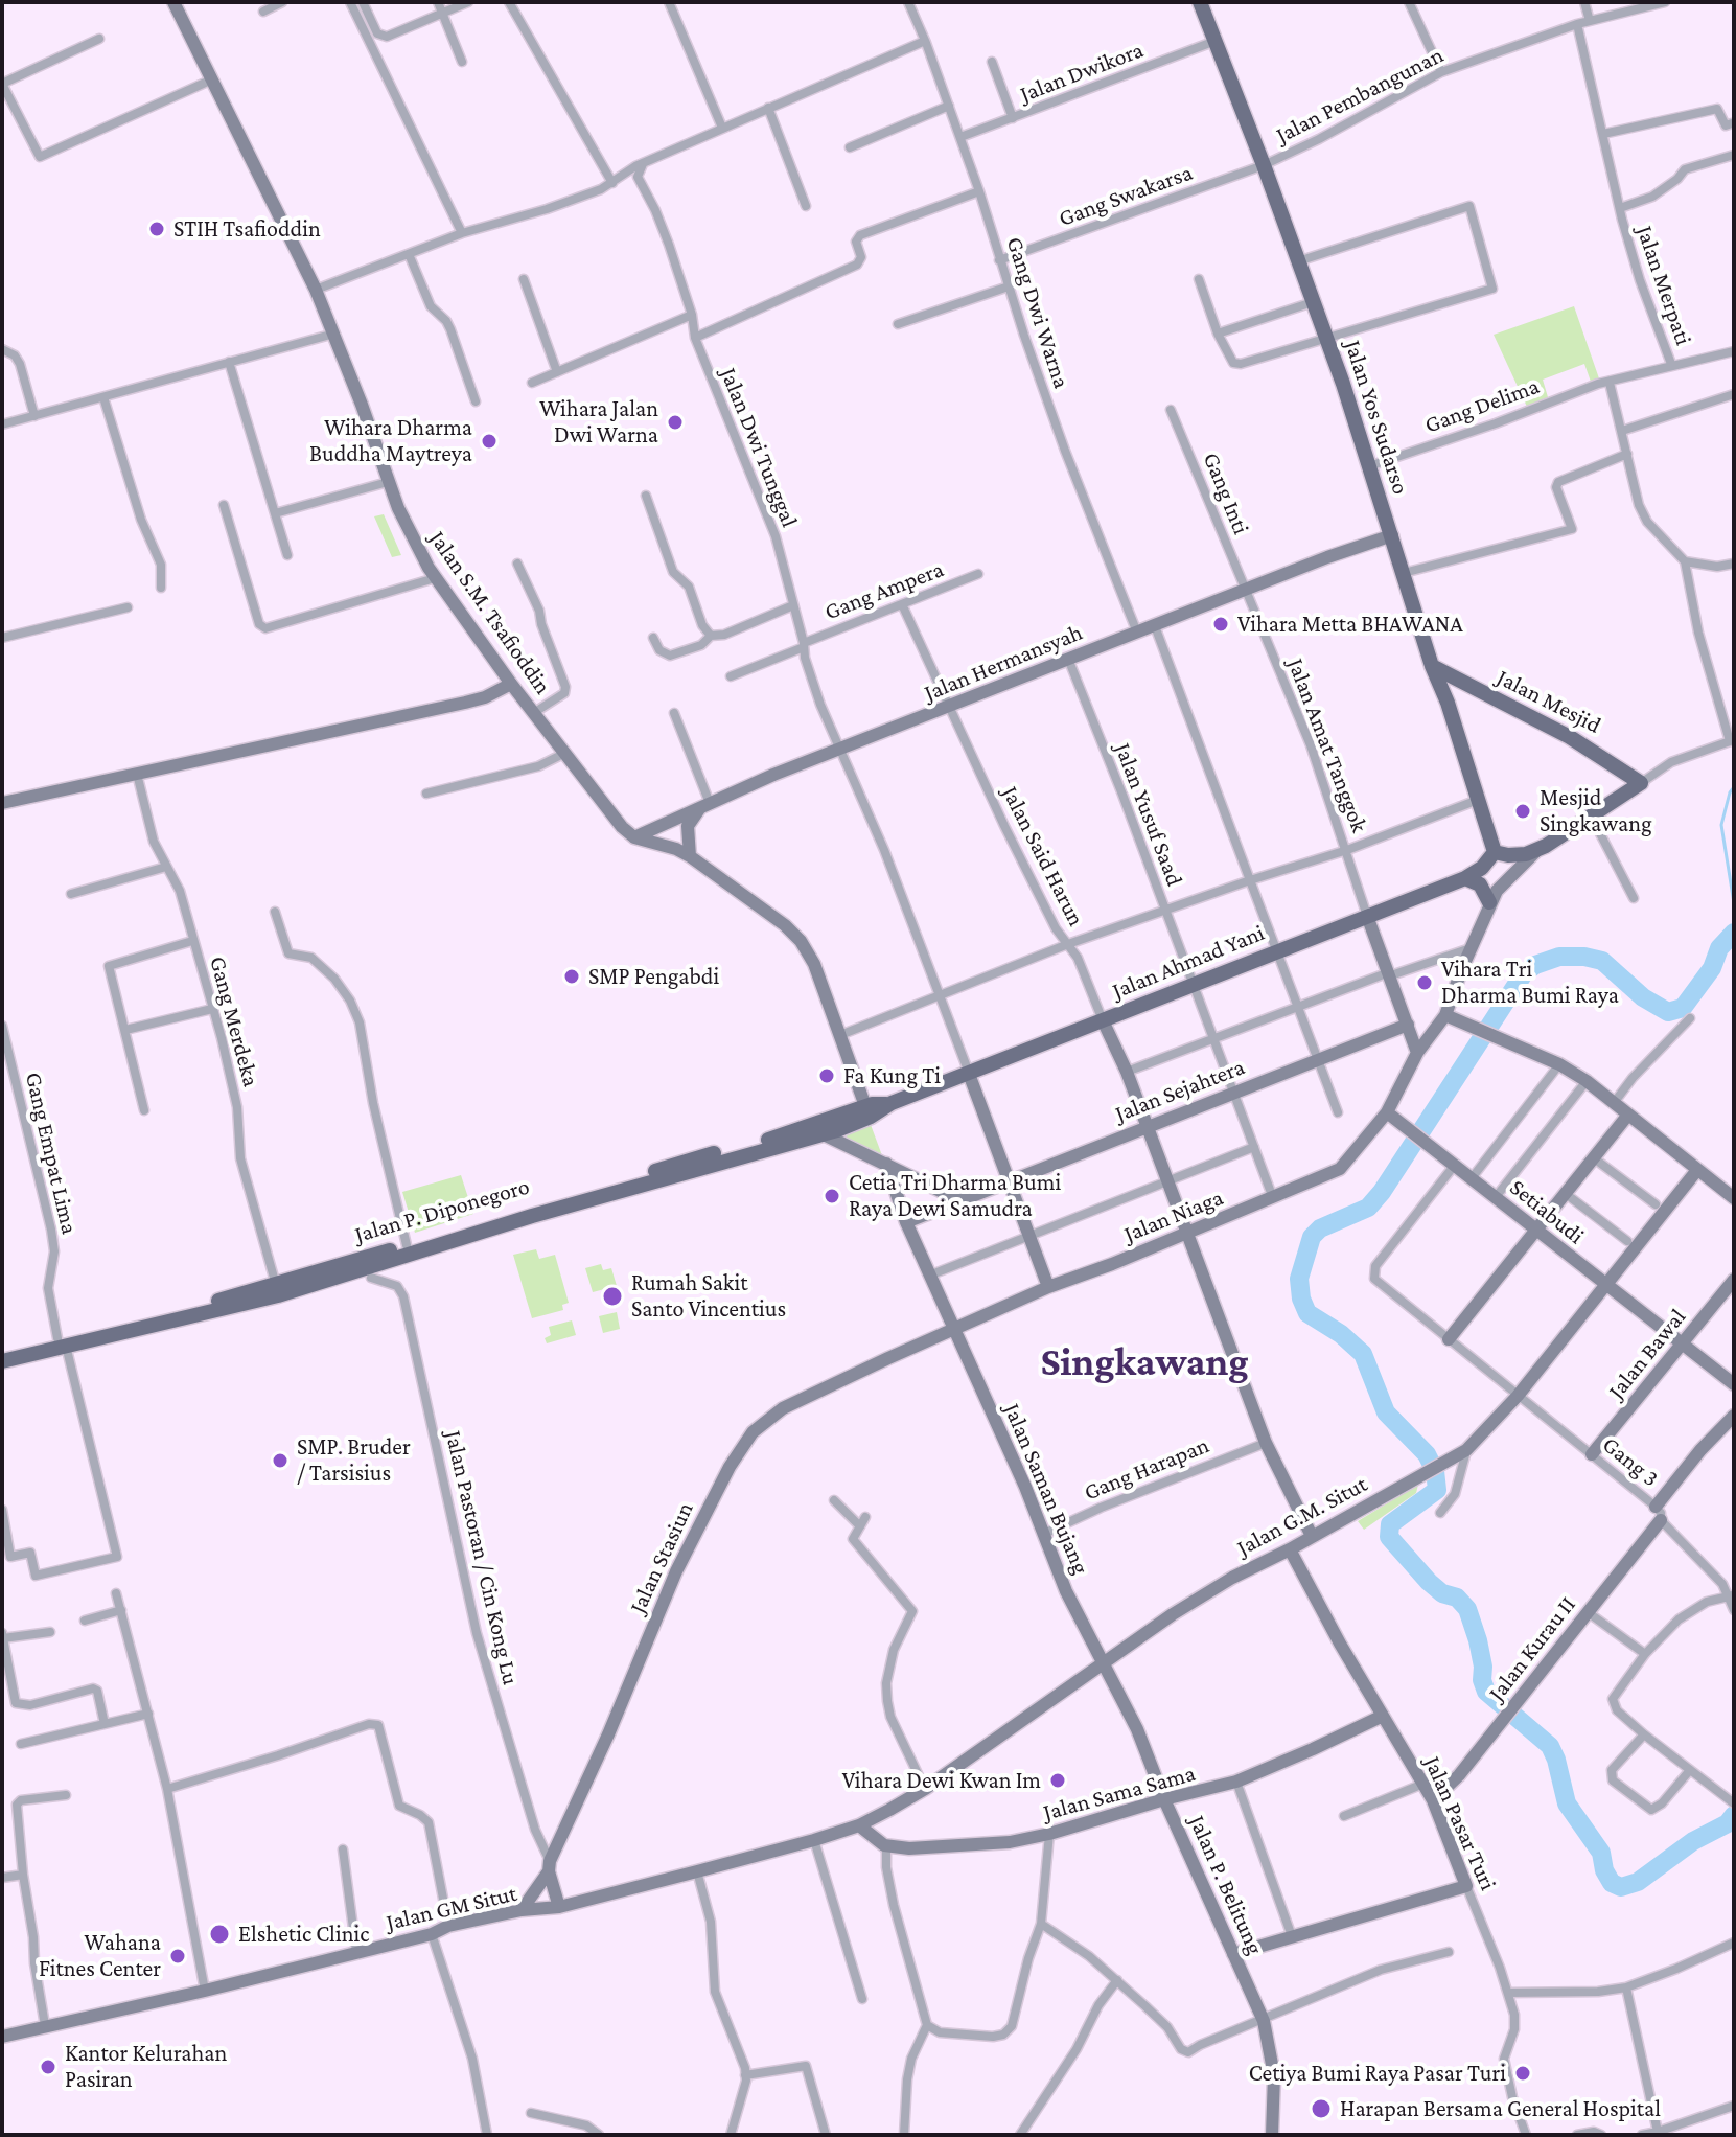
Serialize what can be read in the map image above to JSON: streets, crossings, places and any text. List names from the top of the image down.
{
  "streets": {
    "main road": [
      "Jalan Yos Sudarso",
      "Jalan Mesjid",
      "Jalan Ahmad Yani",
      "Jalan P. Diponegoro"
    ],
    "street": [
      "Jalan Dwikora",
      "Jalan Pembangunan",
      "Gang Swakarsa",
      "Jalan Merpati",
      "Gang Dwi Warna",
      "Gang Delima",
      "Jalan Dwi Tunggal",
      "Gang Inti",
      "Gang Ampera",
      "Jalan S.M. Tsafioddin",
      "Jalan Hermansyah",
      "Jalan Amat Tanggok",
      "Jalan Yusuf Saad",
      "Jalan Said Harun",
      "Gang Merdeka",
      "Jalan Sejahtera",
      "Gang Empat Lima",
      "Setiabudi",
      "Jalan Niaga",
      "Jalan Bawal",
      "Gang 3",
      "Gang Harapan",
      "Jalan Saman Bujang",
      "Jalan G.M. Situt",
      "Jalan Pastoran / Cin Kong Lu",
      "Jalan Stasiun",
      "Jalan Kurau II",
      "Jalan Sama Sama",
      "Jalan Pasar Turi",
      "Jalan P. Belitung",
      "Jalan GM Situt"
    ]
  },
  "crossings": [
    ["Jalan Dwikora", "Gang Dwi Warna"],
    ["Jalan Dwikora", "Jalan Yos Sudarso"],
    ["Jalan Pembangunan", "Gang Swakarsa"],
    ["Jalan Pembangunan", "Jalan Merpati"],
    ["Jalan Pembangunan", "Jalan Yos Sudarso"],
    ["Gang Swakarsa", "Gang Dwi Warna"],
    ["Gang Swakarsa", "Jalan Yos Sudarso"],
    ["Jalan Merpati", "Gang Delima"],
    ["Gang Dwi Warna", "Jalan Hermansyah"],
    ["Gang Delima", "Jalan Yos Sudarso"],
    ["Jalan Yos Sudarso", "Jalan Hermansyah"],
    ["Jalan Yos Sudarso", "Jalan Mesjid"],
    ["Jalan Yos Sudarso", "Jalan Ahmad Yani"],
    ["Jalan Dwi Tunggal", "Gang Ampera"],
    ["Jalan Dwi Tunggal", "Jalan Hermansyah"],
    ["Jalan Dwi Tunggal", "Jalan Ahmad Yani"],
    ["Gang Inti", "Jalan Hermansyah"],
    ["Gang Inti", "Jalan Amat Tanggok"],
    ["Gang Ampera", "Jalan Said Harun"],
    ["Jalan S.M. Tsafioddin", "Jalan Hermansyah"],
    ["Jalan Hermansyah", "Jalan Amat Tanggok"],
    ["Jalan Hermansyah", "Jalan Yusuf Saad"],
    ["Jalan Hermansyah", "Jalan Said Harun"],
    ["Jalan Amat Tanggok", "Jalan Ahmad Yani"],
    ["Jalan Yusuf Saad", "Jalan Ahmad Yani"],
    ["Jalan Yusuf Saad", "Jalan Sejahtera"],
    ["Jalan Yusuf Saad", "Jalan Niaga"],
    ["Jalan Said Harun", "Jalan Ahmad Yani"],
    ["Jalan Ahmad Yani", "Jalan P. Diponegoro"],
    ["Gang Merdeka", "Jalan P. Diponegoro"],
    ["Jalan Sejahtera", "Jalan Saman Bujang"],
    ["Gang Empat Lima", "Jalan P. Diponegoro"],
    ["Setiabudi", "Jalan Niaga"],
    ["Setiabudi", "Jalan Bawal"],
    ["Setiabudi", "Gang 3"],
    ["Setiabudi", "Jalan G.M. Situt"],
    ["Jalan Niaga", "Jalan Saman Bujang"],
    ["Jalan Niaga", "Jalan Stasiun"],
    ["Jalan Bawal", "Gang 3"],
    ["Gang 3", "Jalan G.M. Situt"],
    ["Gang 3", "Jalan Kurau II"],
    ["Gang Harapan", "Jalan Saman Bujang"],
    ["Jalan Saman Bujang", "Jalan G.M. Situt"],
    ["Jalan Saman Bujang", "Jalan Stasiun"],
    ["Jalan Saman Bujang", "Jalan P. Belitung"],
    ["Jalan G.M. Situt", "Jalan Pasar Turi"],
    ["Jalan G.M. Situt", "Jalan P. Belitung"],
    ["Jalan G.M. Situt", "Jalan GM Situt"],
    ["Jalan Pastoran / Cin Kong Lu", "Jalan Stasiun"],
    ["Jalan Stasiun", "Jalan GM Situt"],
    ["Jalan Kurau II", "Jalan Pasar Turi"],
    ["Jalan Sama Sama", "Jalan Pasar Turi"],
    ["Jalan Sama Sama", "Jalan P. Belitung"]
  ],
  "districts": ["Singkawang"],
  "places": [
    "STIH Tsafioddin",
    "Wihara Jalan Dwi Warna",
    "Wihara Dharma Buddha Maytreya",
    "Vihara Metta BHAWANA",
    "Mesjid Singkawang",
    "SMP Pengabdi",
    "Vihara Tri Dharma Bumi Raya",
    "Fa Kung Ti",
    "Cetia Tri Dharma Bumi Raya Dewi Samudra",
    "Rumah Sakit Santo Vincentius",
    "SMP. Bruder / Tarsisius",
    "Vihara Dewi Kwan Im",
    "Elshetic Clinic",
    "Wahana Fitnes Center",
    "Kantor Kelurahan Pasiran",
    "Cetiya Bumi Raya Pasar Turi",
    "Harapan Bersama General Hospital"
  ]
}
